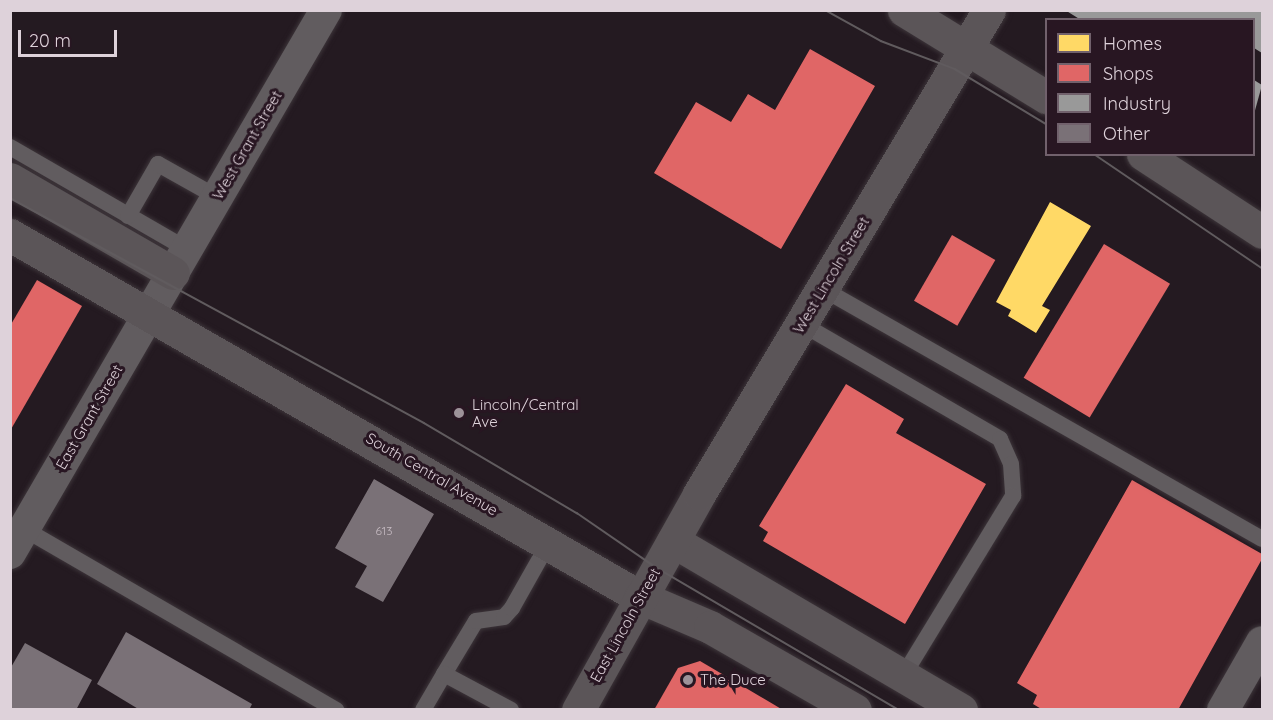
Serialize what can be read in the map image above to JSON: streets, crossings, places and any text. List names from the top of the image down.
{
  "streets": {
    "main road": ["West Lincoln Street", "South Central Avenue", "East Lincoln Street"],
    "street": ["West Grant Street", "East Grant Street"]
  },
  "crossings": [
    ["West Grant Street", "East Grant Street"],
    ["West Lincoln Street", "East Lincoln Street"],
    ["East Grant Street", "South Central Avenue"],
    ["South Central Avenue", "East Lincoln Street"]
  ],
  "places": ["Lincoln/Central Ave", "The Duce"],
  "house_numbers": ["613"],
  "legend": [
    "Homes",
    "Shops",
    "Industry",
    "Other"
  ],
  "scale_bar": "20 m"
}
